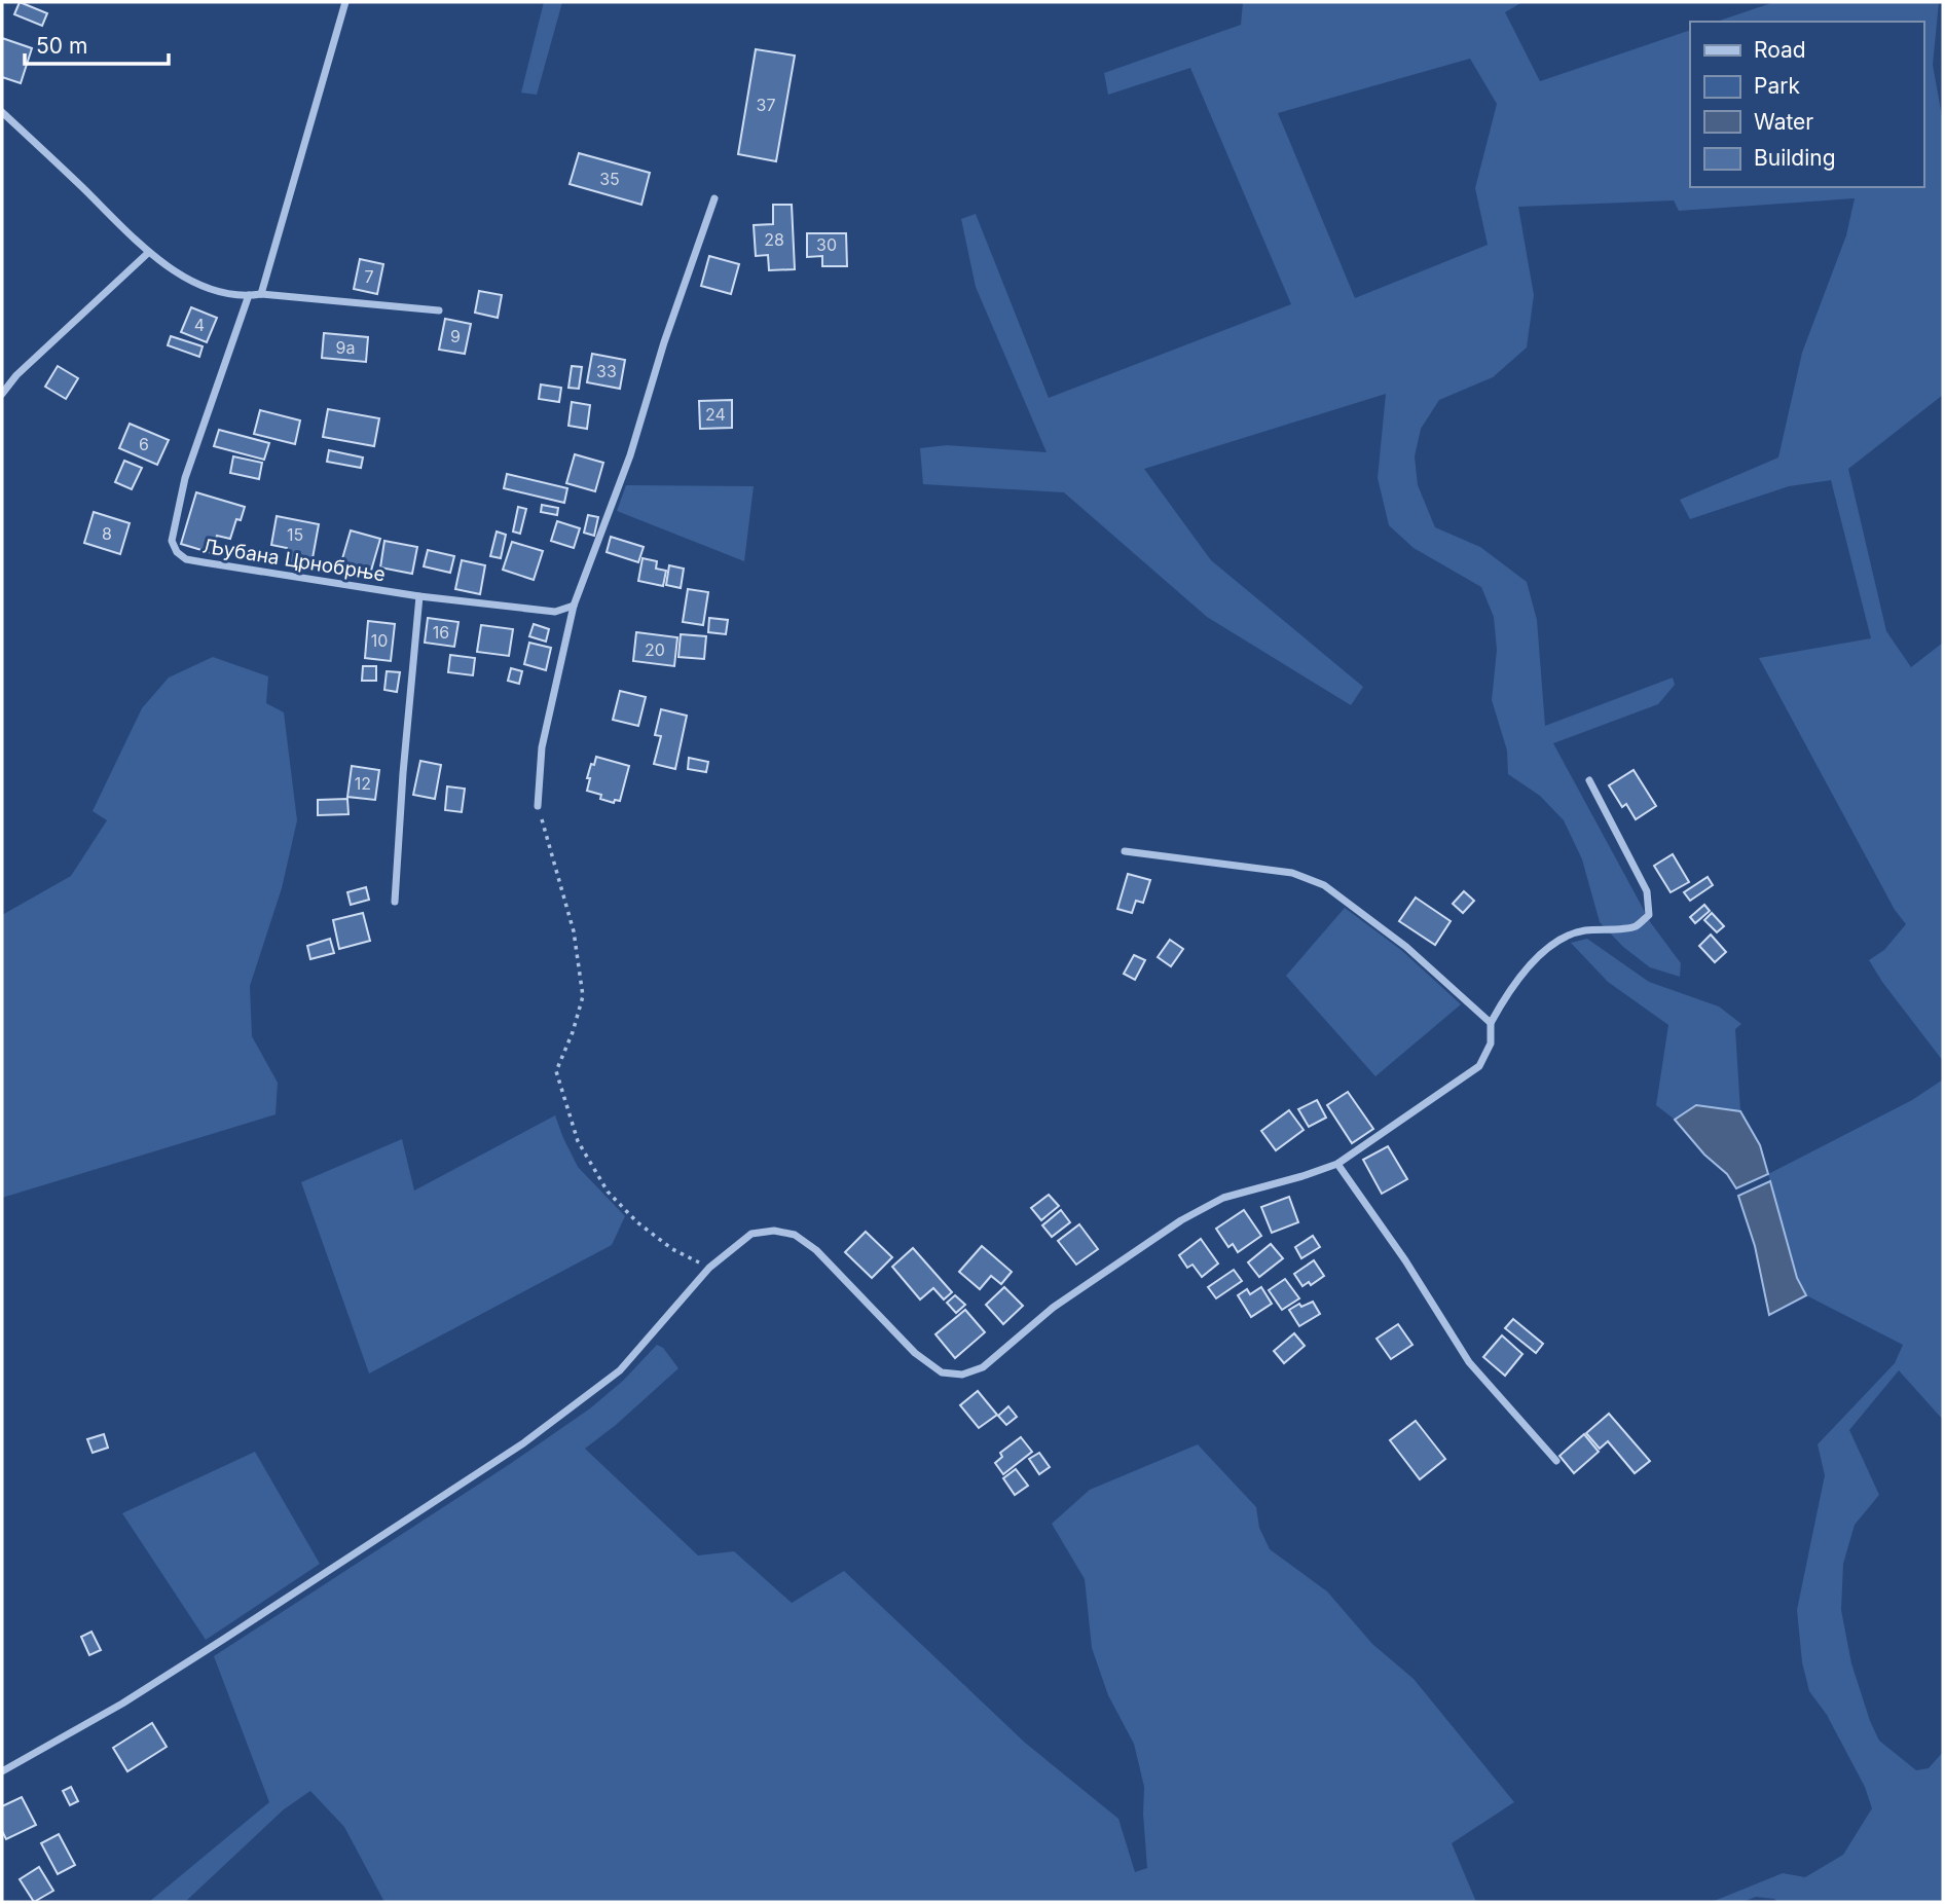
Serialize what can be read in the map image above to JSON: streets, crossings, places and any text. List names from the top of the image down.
{
  "streets": {
    "street": ["Љубана Црнобрње"]
  },
  "house_numbers": [
    "37",
    "35",
    "28",
    "30",
    "7",
    "4",
    "9",
    "9a",
    "33",
    "24",
    "6",
    "8",
    "15",
    "16",
    "10",
    "20",
    "12"
  ],
  "legend": [
    "Road",
    "Park",
    "Water",
    "Building"
  ],
  "scale_bar": "50 m"
}
